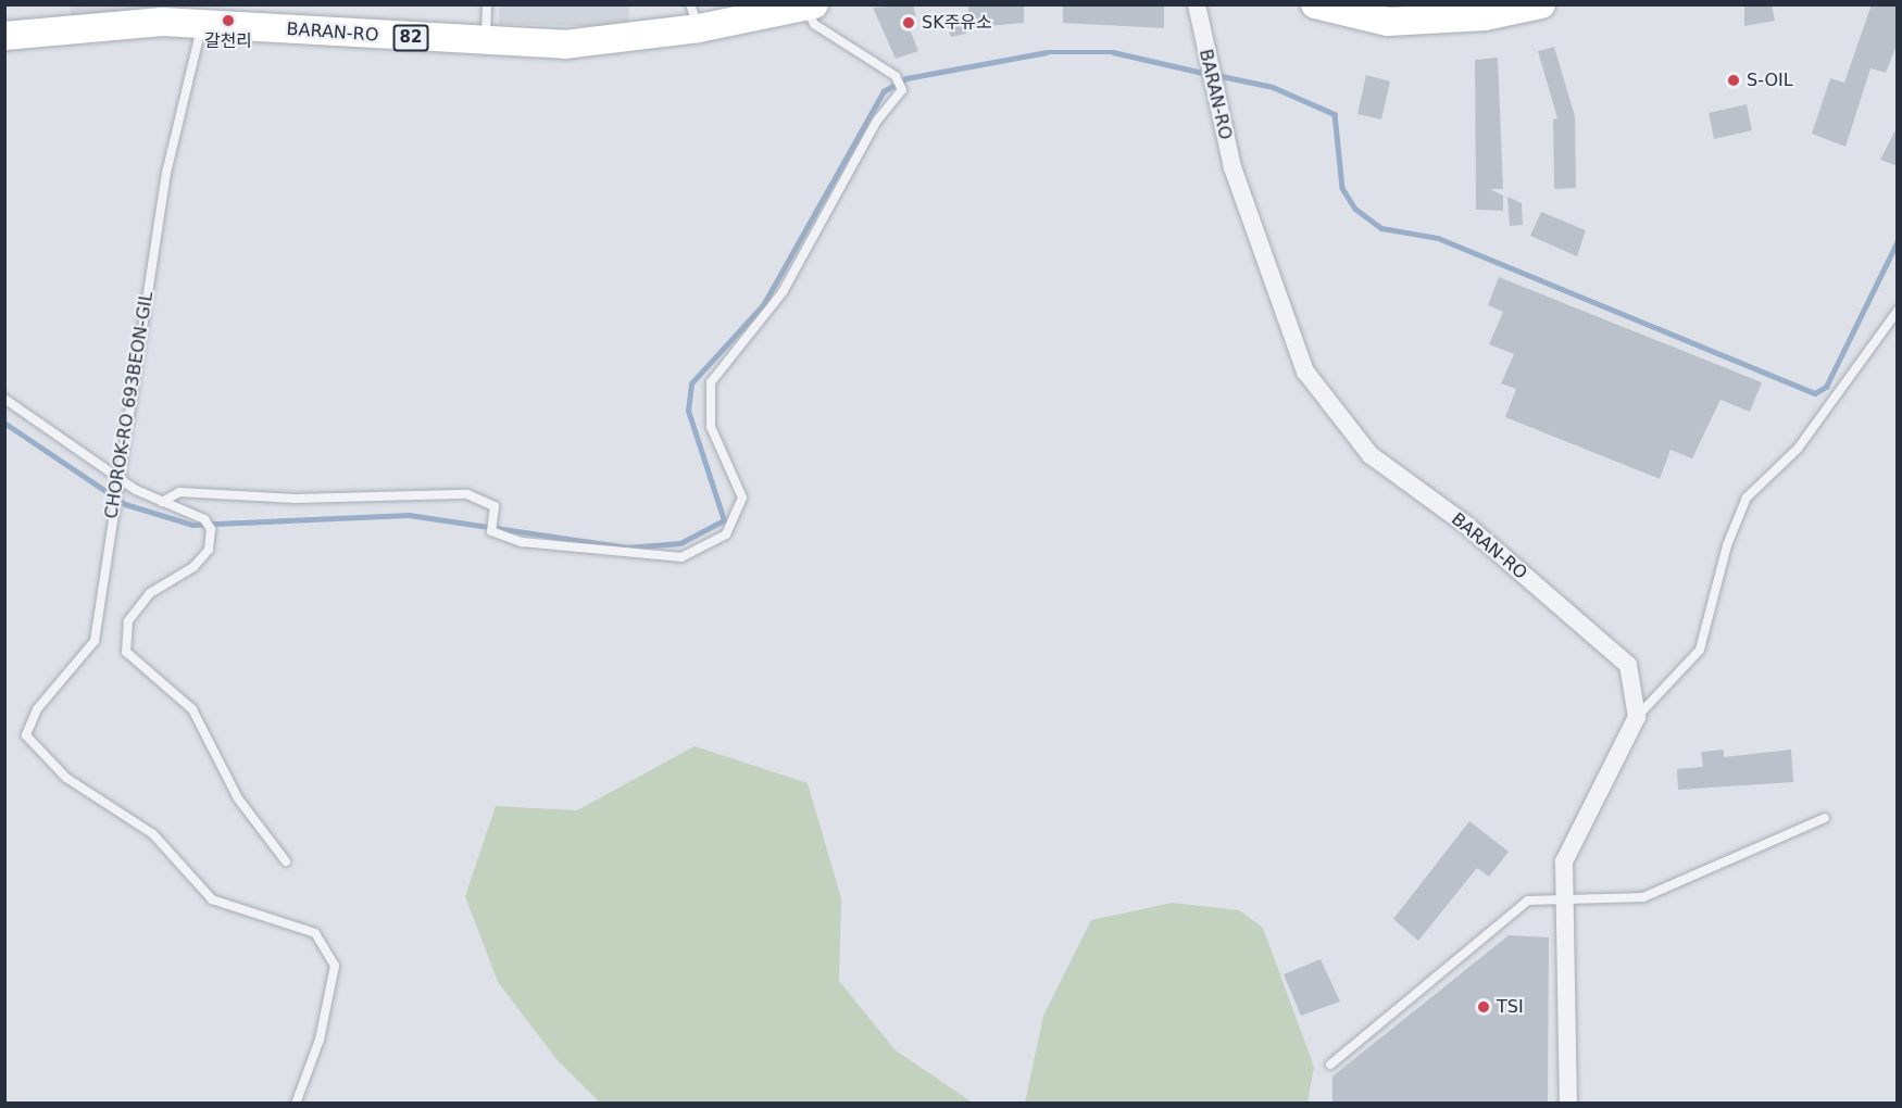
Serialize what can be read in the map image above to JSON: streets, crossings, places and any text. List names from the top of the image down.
{
  "streets": {
    "main road": ["BARAN-RO", "82"],
    "lane": ["CHOROK-RO 693BEON-GIL"]
  },
  "crossings": [
    ["BARAN-RO", "CHOROK-RO 693BEON-GIL"]
  ],
  "places": [
    "갈천리",
    "SK주유소",
    "S-OIL",
    "TSI"
  ]
}
